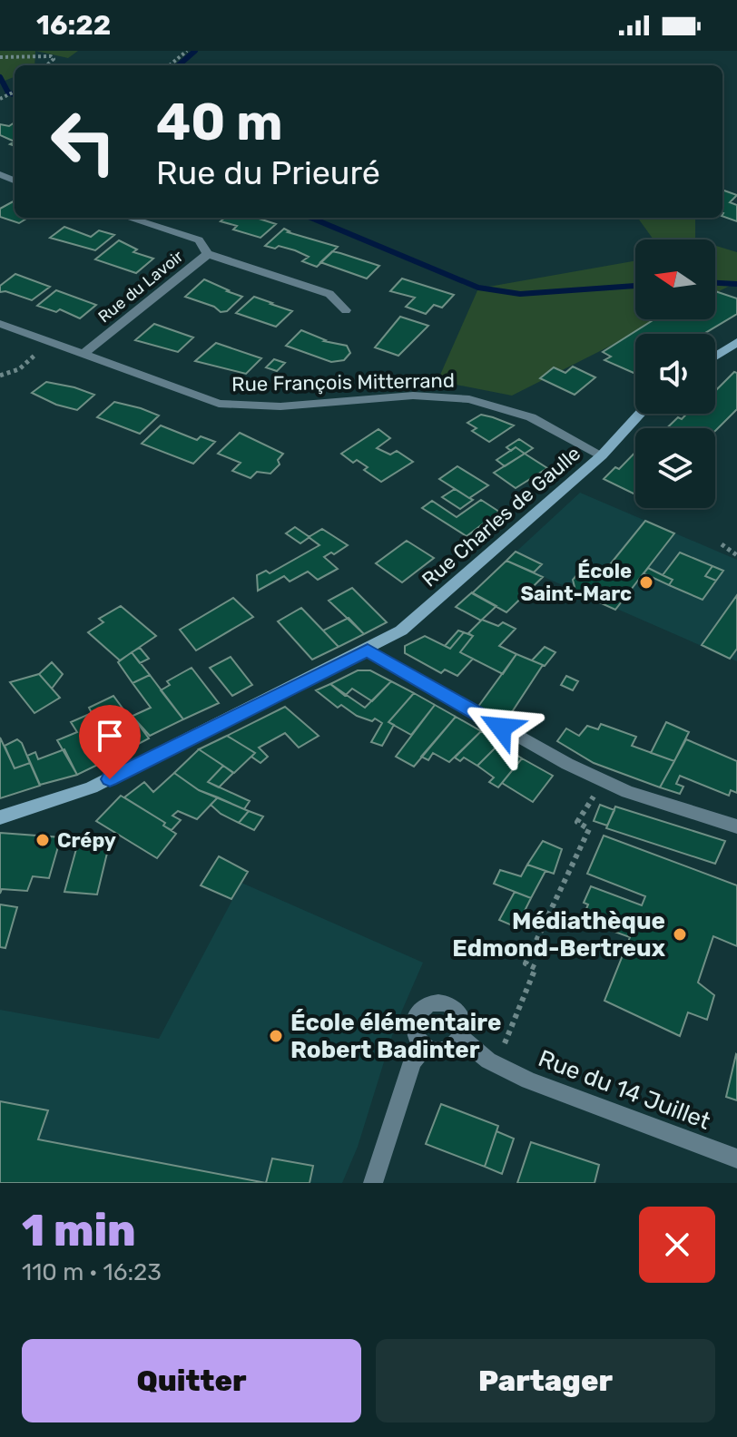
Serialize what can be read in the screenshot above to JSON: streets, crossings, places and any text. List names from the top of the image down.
{
  "streets": {
    "main road": ["Rue Charles de Gaulle"],
    "street": ["Rue du Lavoir", "Rue François Mitterrand", "Rue du 14 Juillet"]
  },
  "crossings": [
    ["Rue du Lavoir", "Rue François Mitterrand"],
    ["Rue François Mitterrand", "Rue Charles de Gaulle"]
  ],
  "places": [
    "École Saint-Marc",
    "Crépy",
    "Médiathèque Edmond-Bertreux",
    "École élémentaire Robert Badinter"
  ],
  "north": "left",
  "page": {
    "status": "16:22",
    "turn": ["40 m", "Rue du Prieuré"],
    "heading": ["1 min", "110 m · 16:23"],
    "buttons": ["Quitter", "Partager"]
  }
}
